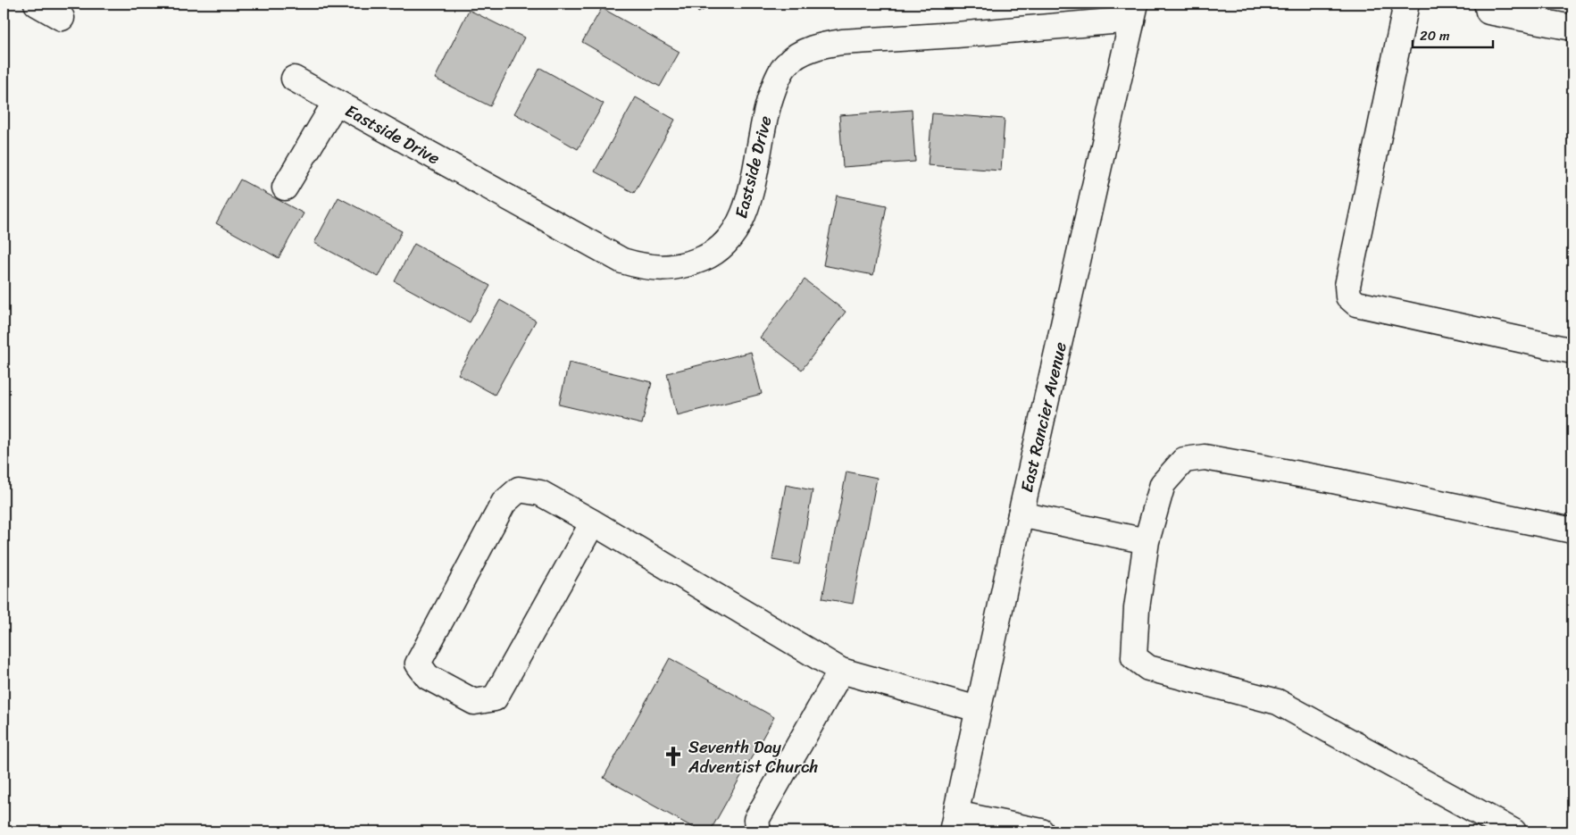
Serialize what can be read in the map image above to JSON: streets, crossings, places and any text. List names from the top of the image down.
{
  "streets": {
    "street": ["Eastside Drive", "East Rancier Avenue"]
  },
  "crossings": [
    ["Eastside Drive", "East Rancier Avenue"]
  ],
  "places": {
    "church": ["Seventh Day Adventist Church"]
  },
  "scale_bar": "20 m"
}
